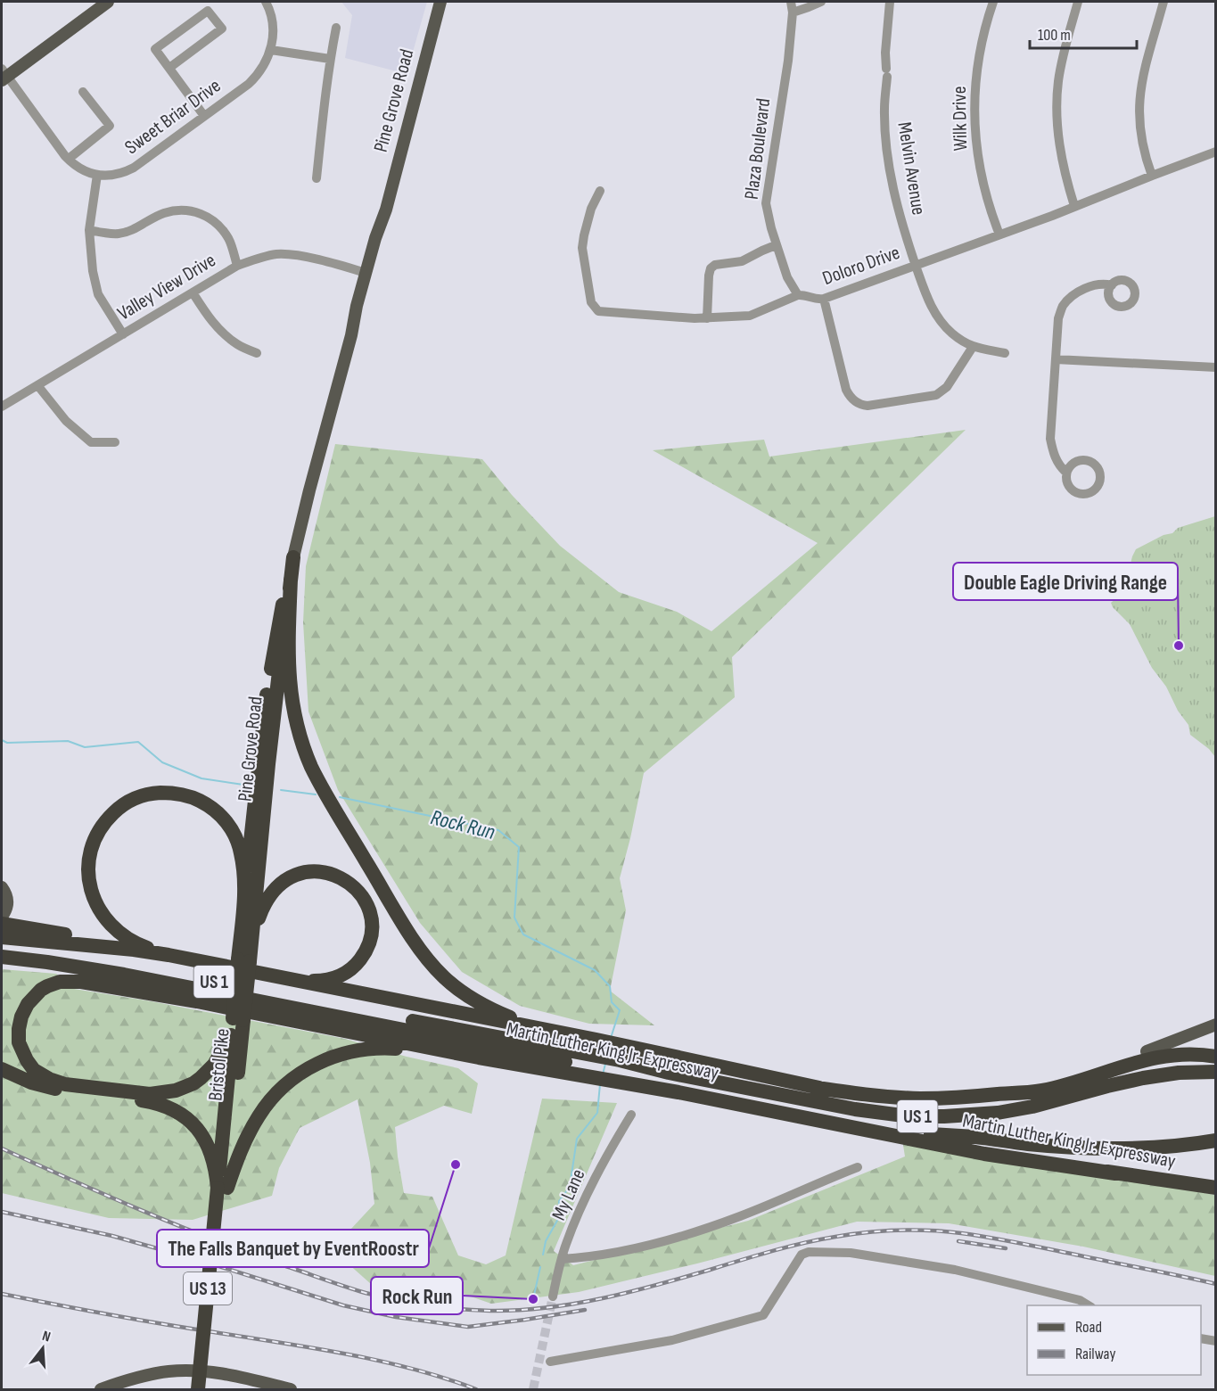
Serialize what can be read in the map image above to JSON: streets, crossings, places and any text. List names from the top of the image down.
{
  "streets": {
    "highway": [
      "Pine Grove Road",
      "US 1",
      "Martin Luther King Jr. Expressway",
      "Bristol Pike",
      "US 13"
    ],
    "street": [
      "Sweet Briar Drive",
      "Wilk Drive",
      "Plaza Boulevard",
      "Melvin Avenue",
      "Doloro Drive",
      "Valley View Drive",
      "My Lane"
    ]
  },
  "crossings": [
    ["Pine Grove Road", "Valley View Drive"],
    ["Pine Grove Road", "Bristol Pike"],
    ["Pine Grove Road", "US 13"],
    ["Wilk Drive", "Doloro Drive"],
    ["Plaza Boulevard", "Doloro Drive"],
    ["Melvin Avenue", "Doloro Drive"],
    ["Bristol Pike", "US 13"]
  ],
  "water": ["Rock Run"],
  "places": ["Double Eagle Driving Range", "The Falls Banquet by EventRoostr", "Rock Run"],
  "legend": ["Road", "Railway"],
  "scale_bar": "100 m",
  "north": "top"
}
